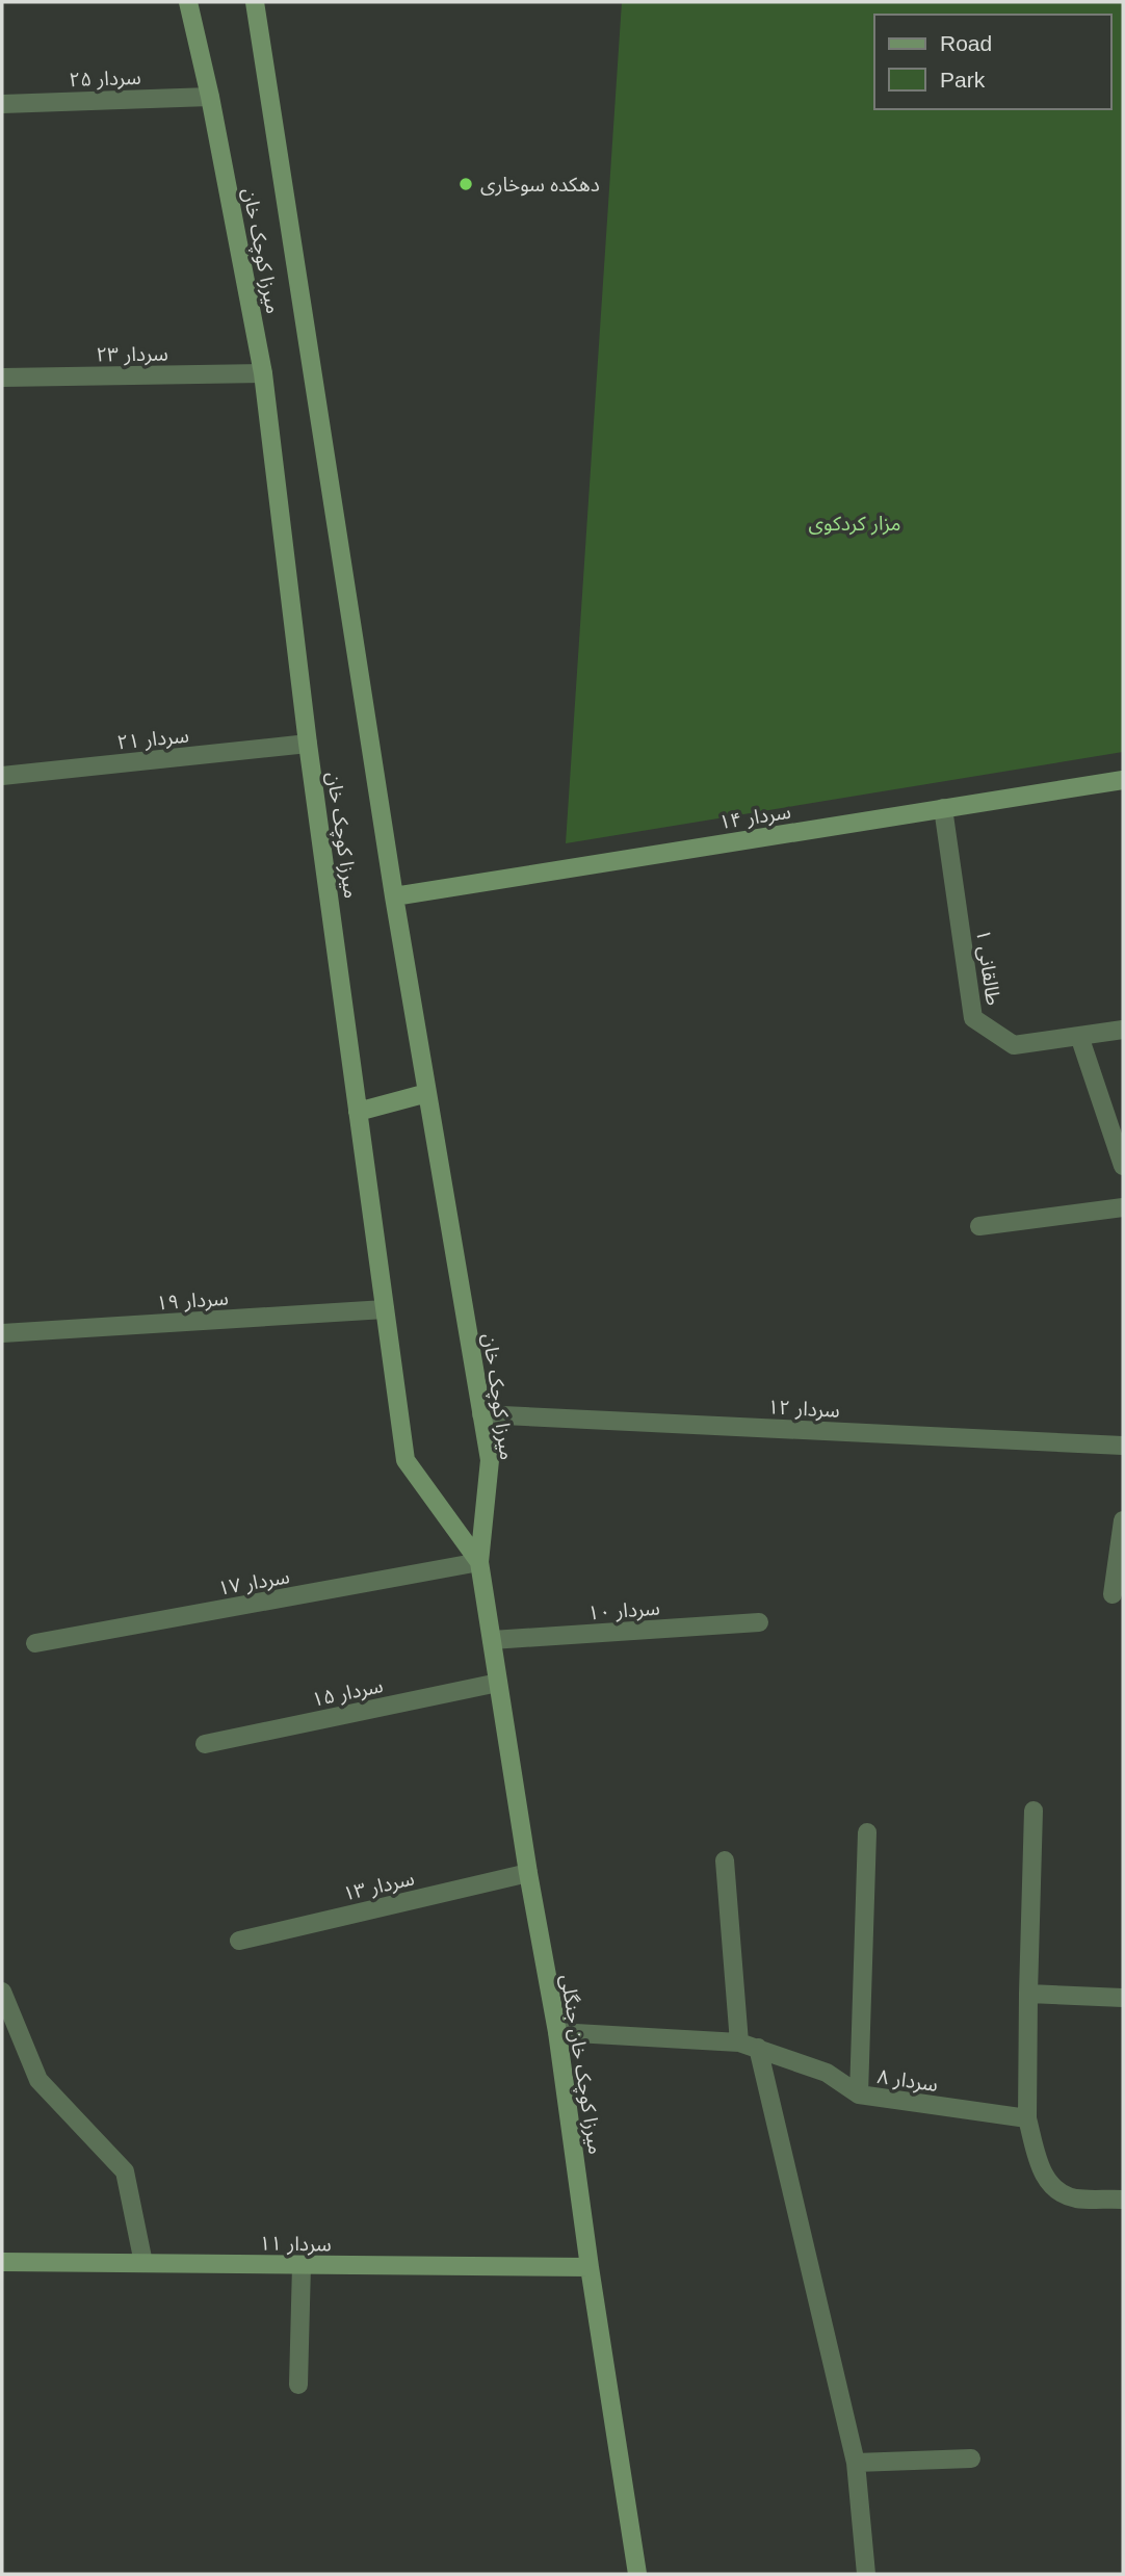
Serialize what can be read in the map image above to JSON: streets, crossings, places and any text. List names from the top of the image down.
{
  "streets": {
    "main road": [
      "میرزا کوچک خان",
      "سردار ۱۴",
      "میرزا کوچک خان جنگلی",
      "سردار ۱۱"
    ],
    "street": [
      "سردار ۲۵",
      "سردار ۲۳",
      "سردار ۲۱",
      "طالقانی ۱",
      "سردار ۱۹",
      "سردار ۱۲",
      "سردار ۱۷",
      "سردار ۱۰",
      "سردار ۱۵",
      "سردار ۱۳",
      "سردار ۸"
    ]
  },
  "crossings": [
    ["سردار ۲۵", "میرزا کوچک خان"],
    ["میرزا کوچک خان", "سردار ۲۳"],
    ["میرزا کوچک خان", "سردار ۲۱"],
    ["میرزا کوچک خان", "سردار ۱۴"],
    ["میرزا کوچک خان", "سردار ۱۹"],
    ["میرزا کوچک خان", "سردار ۱۲"],
    ["میرزا کوچک خان", "سردار ۱۷"],
    ["میرزا کوچک خان", "میرزا کوچک خان جنگلی"],
    ["سردار ۱۴", "طالقانی ۱"],
    ["سردار ۱۷", "میرزا کوچک خان جنگلی"],
    ["سردار ۱۰", "میرزا کوچک خان جنگلی"],
    ["سردار ۱۵", "میرزا کوچک خان جنگلی"],
    ["سردار ۱۳", "میرزا کوچک خان جنگلی"],
    ["میرزا کوچک خان جنگلی", "سردار ۸"],
    ["میرزا کوچک خان جنگلی", "سردار ۱۱"]
  ],
  "parks": ["مزار کردکوی"],
  "places": ["دهکده سوخاری"],
  "legend": ["Road", "Park"]
}
